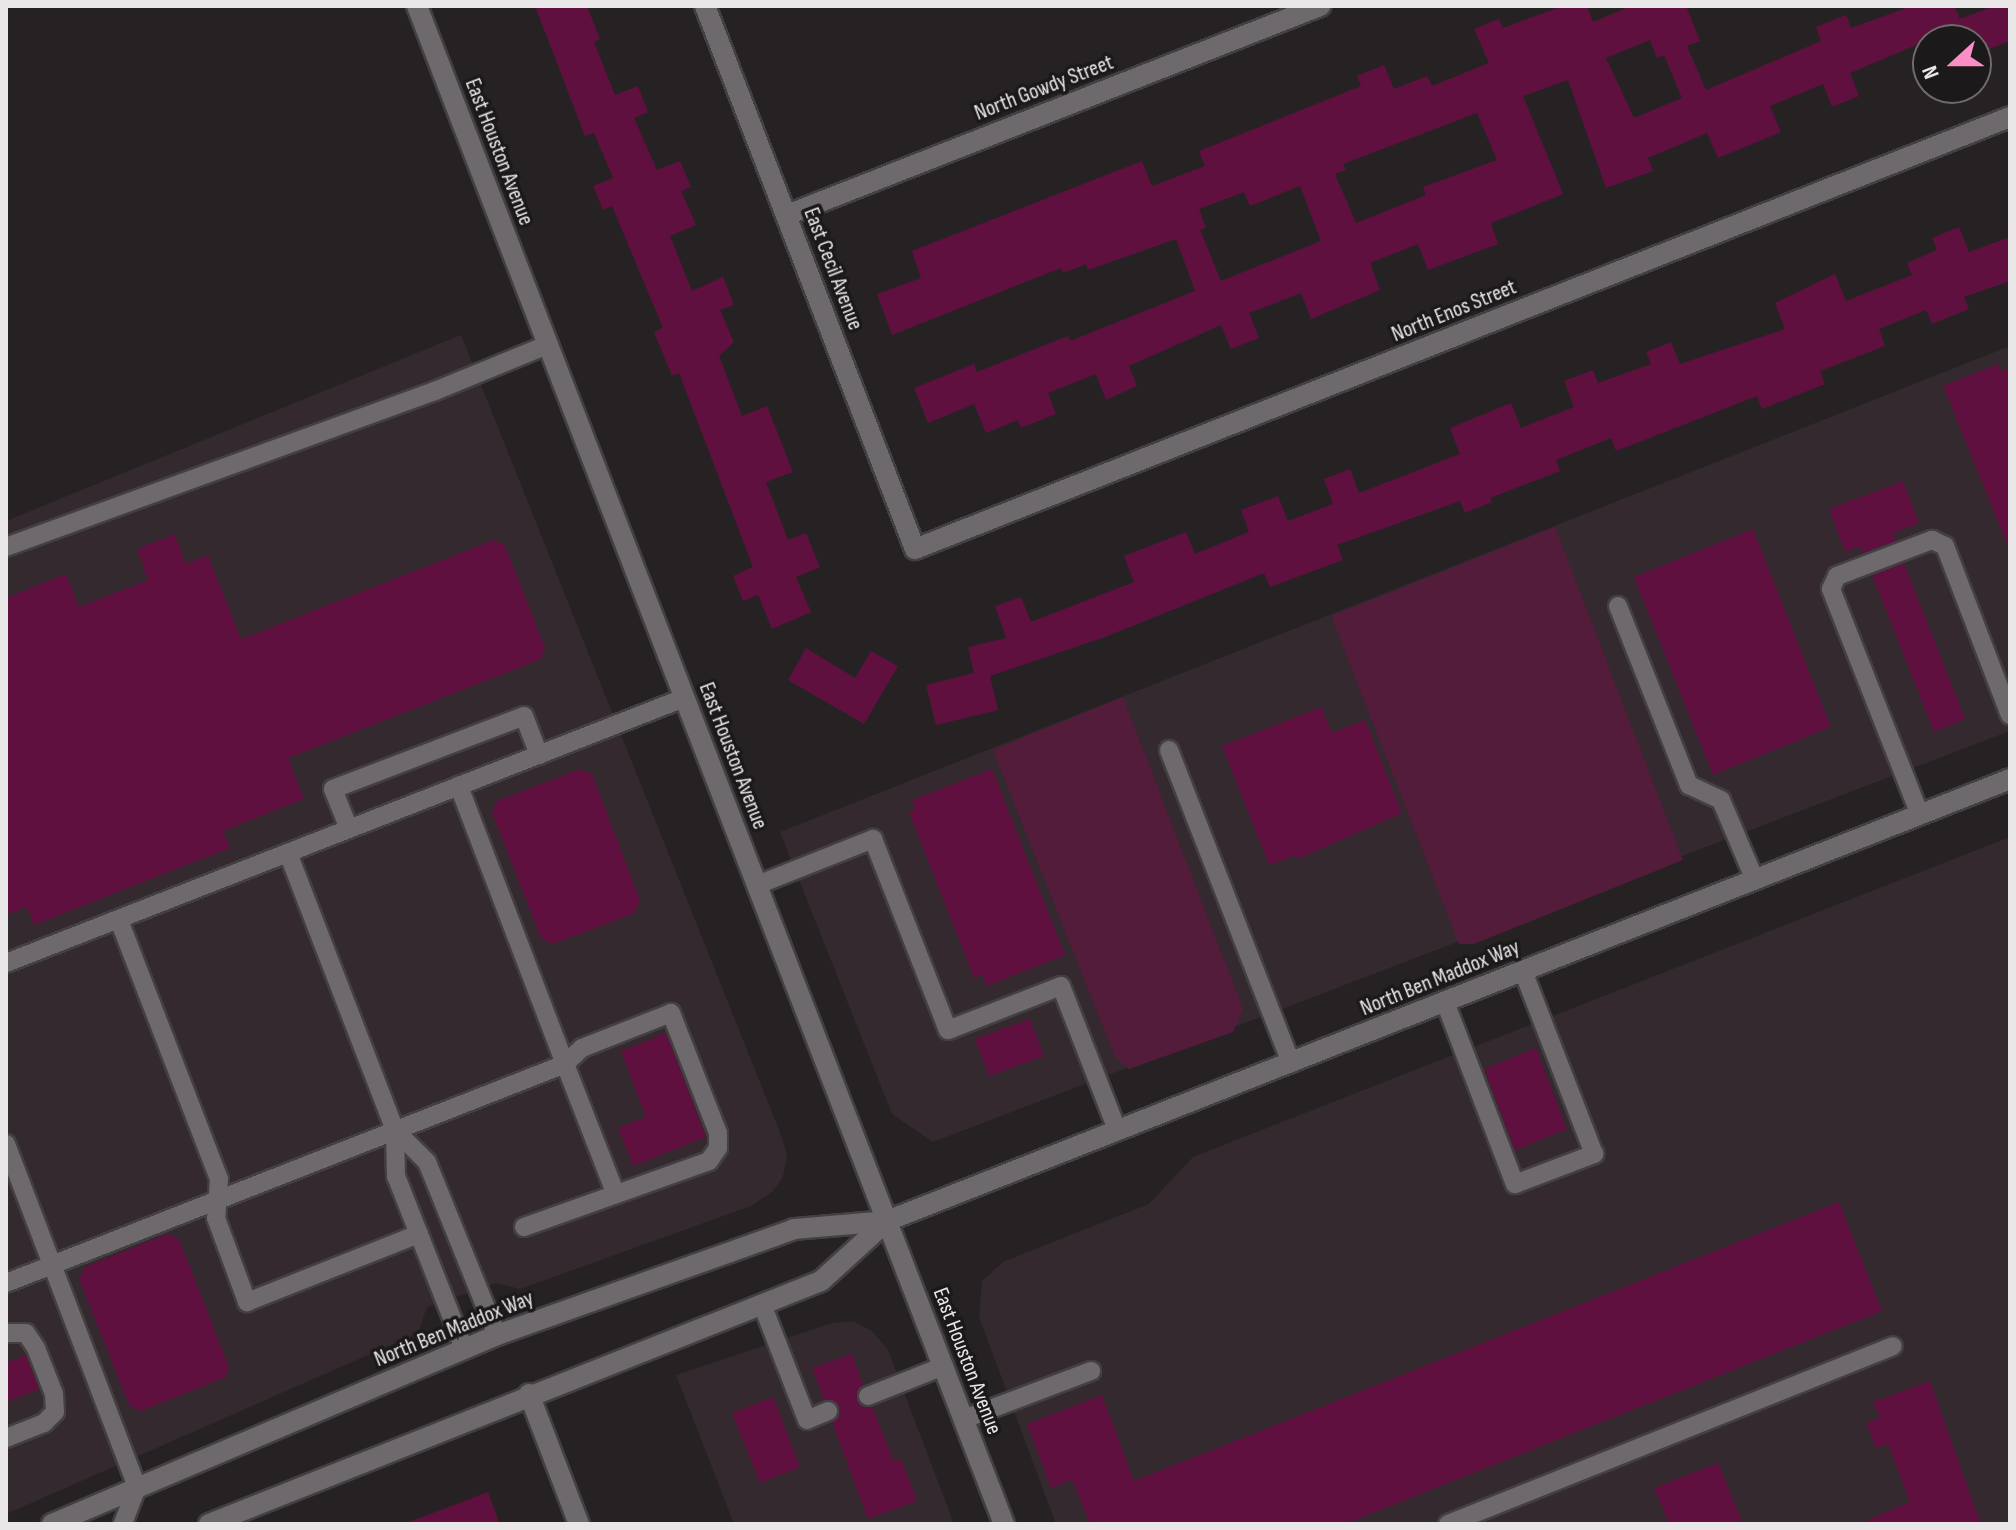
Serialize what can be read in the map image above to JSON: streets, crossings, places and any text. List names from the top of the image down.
{
  "streets": {
    "main road": [
      "North Gowdy Street",
      "East Houston Avenue",
      "East Cecil Avenue",
      "North Enos Street",
      "North Ben Maddox Way"
    ]
  },
  "crossings": [
    ["North Gowdy Street", "East Cecil Avenue"],
    ["East Houston Avenue", "North Ben Maddox Way"],
    ["East Cecil Avenue", "North Enos Street"]
  ],
  "north": "left"
}
